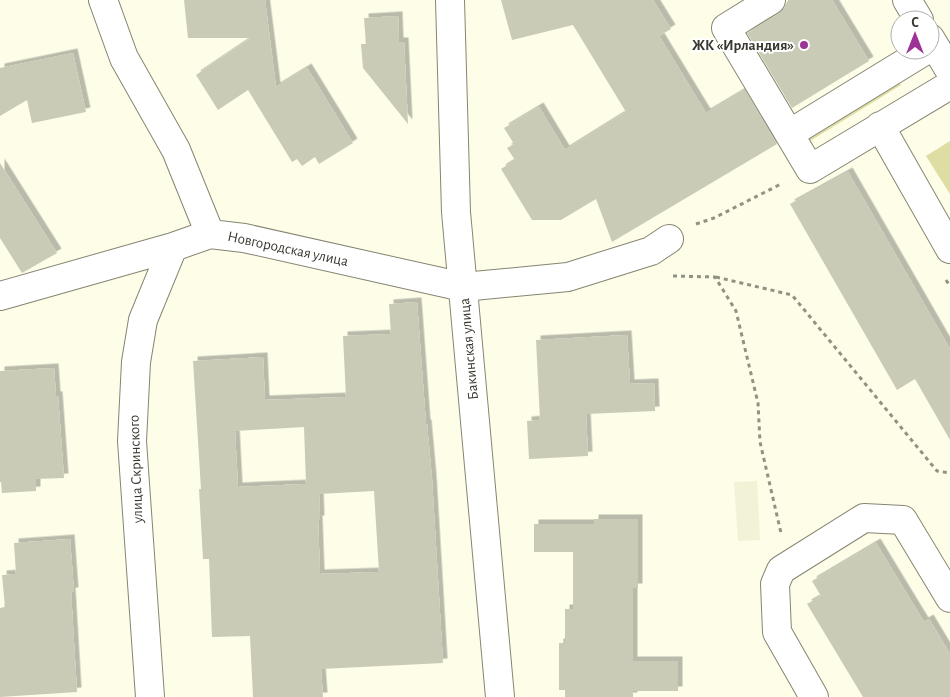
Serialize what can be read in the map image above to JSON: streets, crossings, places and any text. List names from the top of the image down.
{
  "streets": {
    "street": ["Новгородская улица", "Бакинская улица", "улица Скринского"]
  },
  "crossings": [
    ["Новгородская улица", "Бакинская улица"],
    ["Новгородская улица", "улица Скринского"]
  ],
  "places": ["ЖК «Ирландия»"],
  "north": "top"
}
